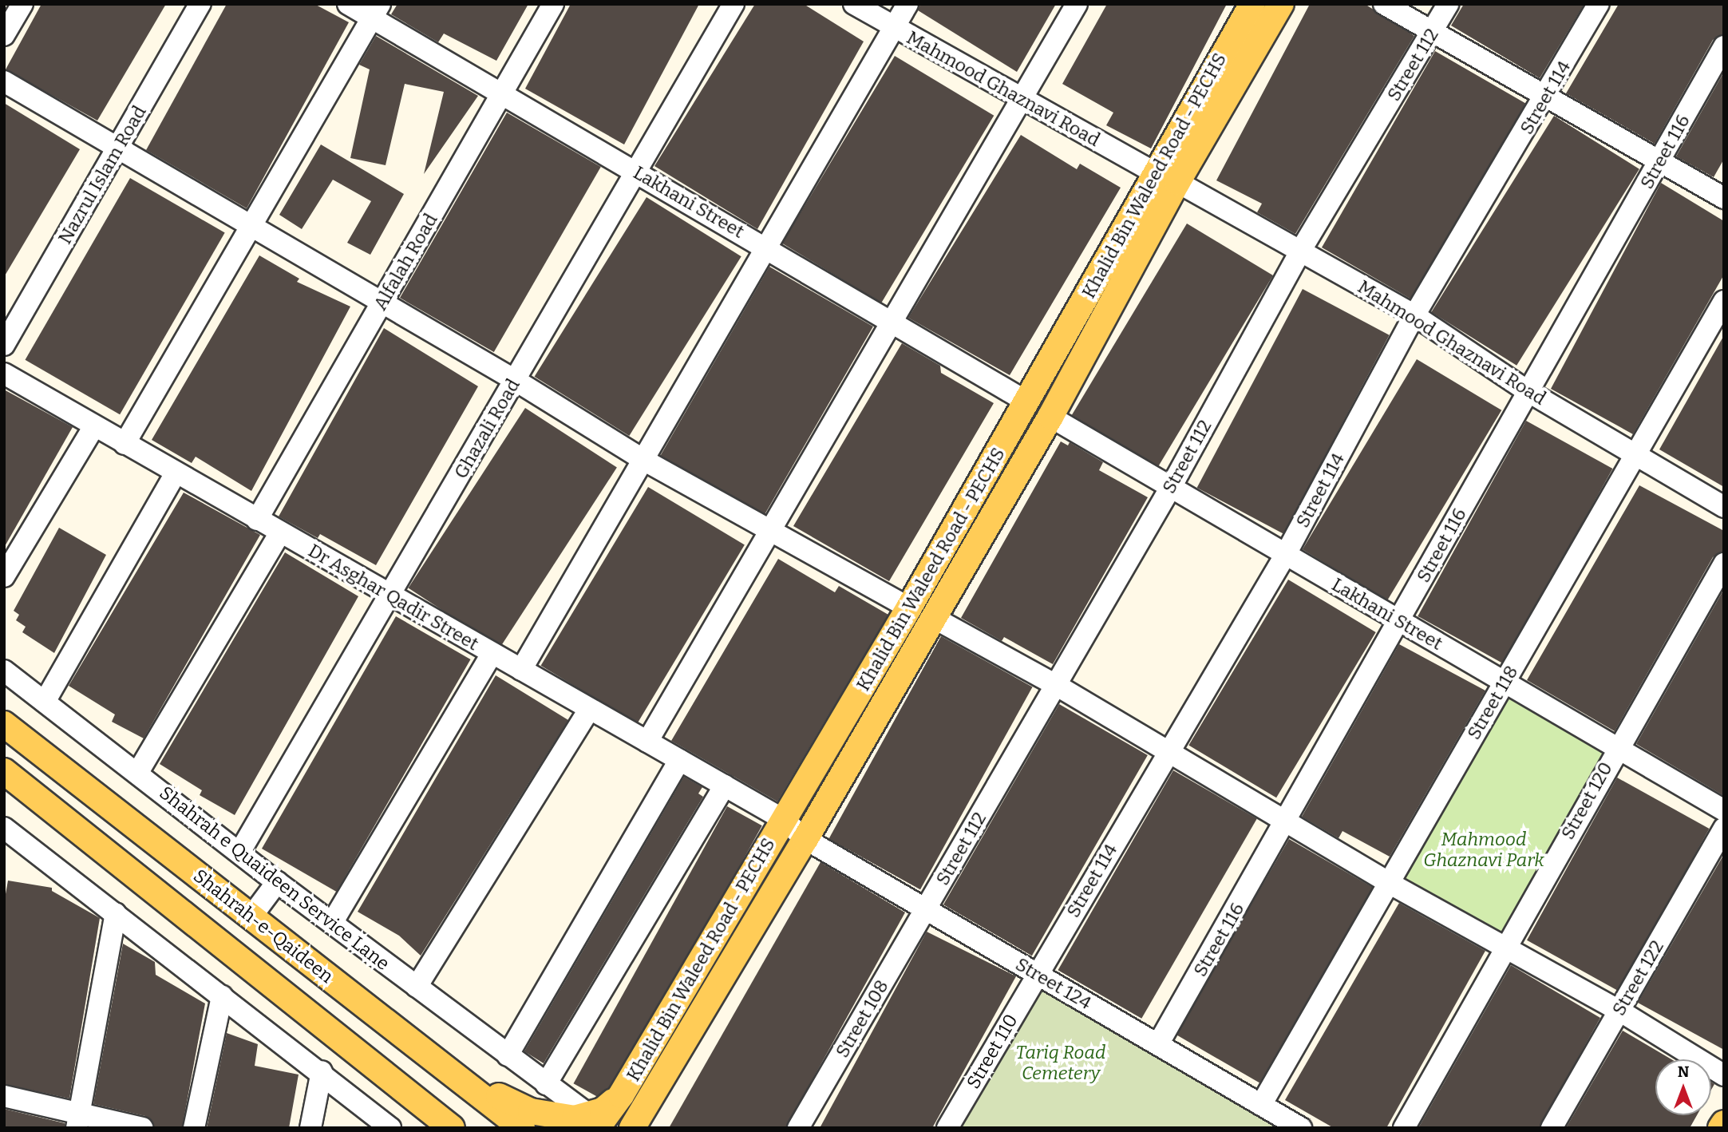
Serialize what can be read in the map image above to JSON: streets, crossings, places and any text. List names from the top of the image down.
{
  "streets": {
    "main road": ["Khalid Bin Waleed Road - PECHS", "Shahrah-e-Qaideen"],
    "street": [
      "Street 112",
      "Mahmood Ghaznavi Road",
      "Street 114",
      "Street 116",
      "Nazrul Islam Road",
      "Lakhani Street",
      "Alfalah Road",
      "Ghazali Road",
      "Dr Asghar Qadir Street",
      "Street 118",
      "Street 120",
      "Shahrah e Quaideen Service Lane",
      "Street 122",
      "Street 124",
      "Street 108",
      "Street 110"
    ]
  },
  "crossings": [
    ["Street 112", "Mahmood Ghaznavi Road"],
    ["Street 112", "Lakhani Street"],
    ["Street 112", "Street 124"],
    ["Street 112", "Street 108"],
    ["Mahmood Ghaznavi Road", "Street 114"],
    ["Mahmood Ghaznavi Road", "Street 116"],
    ["Mahmood Ghaznavi Road", "Khalid Bin Waleed Road - PECHS"],
    ["Mahmood Ghaznavi Road", "Street 118"],
    ["Street 114", "Lakhani Street"],
    ["Street 114", "Street 124"],
    ["Street 114", "Street 110"],
    ["Street 116", "Lakhani Street"],
    ["Street 116", "Street 124"],
    ["Khalid Bin Waleed Road - PECHS", "Lakhani Street"],
    ["Khalid Bin Waleed Road - PECHS", "Dr Asghar Qadir Street"],
    ["Khalid Bin Waleed Road - PECHS", "Shahrah e Quaideen Service Lane"],
    ["Khalid Bin Waleed Road - PECHS", "Street 124"],
    ["Lakhani Street", "Alfalah Road"],
    ["Lakhani Street", "Ghazali Road"],
    ["Lakhani Street", "Street 118"],
    ["Lakhani Street", "Street 120"],
    ["Alfalah Road", "Dr Asghar Qadir Street"],
    ["Ghazali Road", "Dr Asghar Qadir Street"],
    ["Ghazali Road", "Shahrah e Quaideen Service Lane"],
    ["Dr Asghar Qadir Street", "Street 124"],
    ["Street 118", "Street 124"],
    ["Street 124", "Street 108"],
    ["Street 124", "Street 110"]
  ],
  "parks": ["Mahmood Ghaznavi Park", "Tariq Road Cemetery"],
  "north": "top"
}
